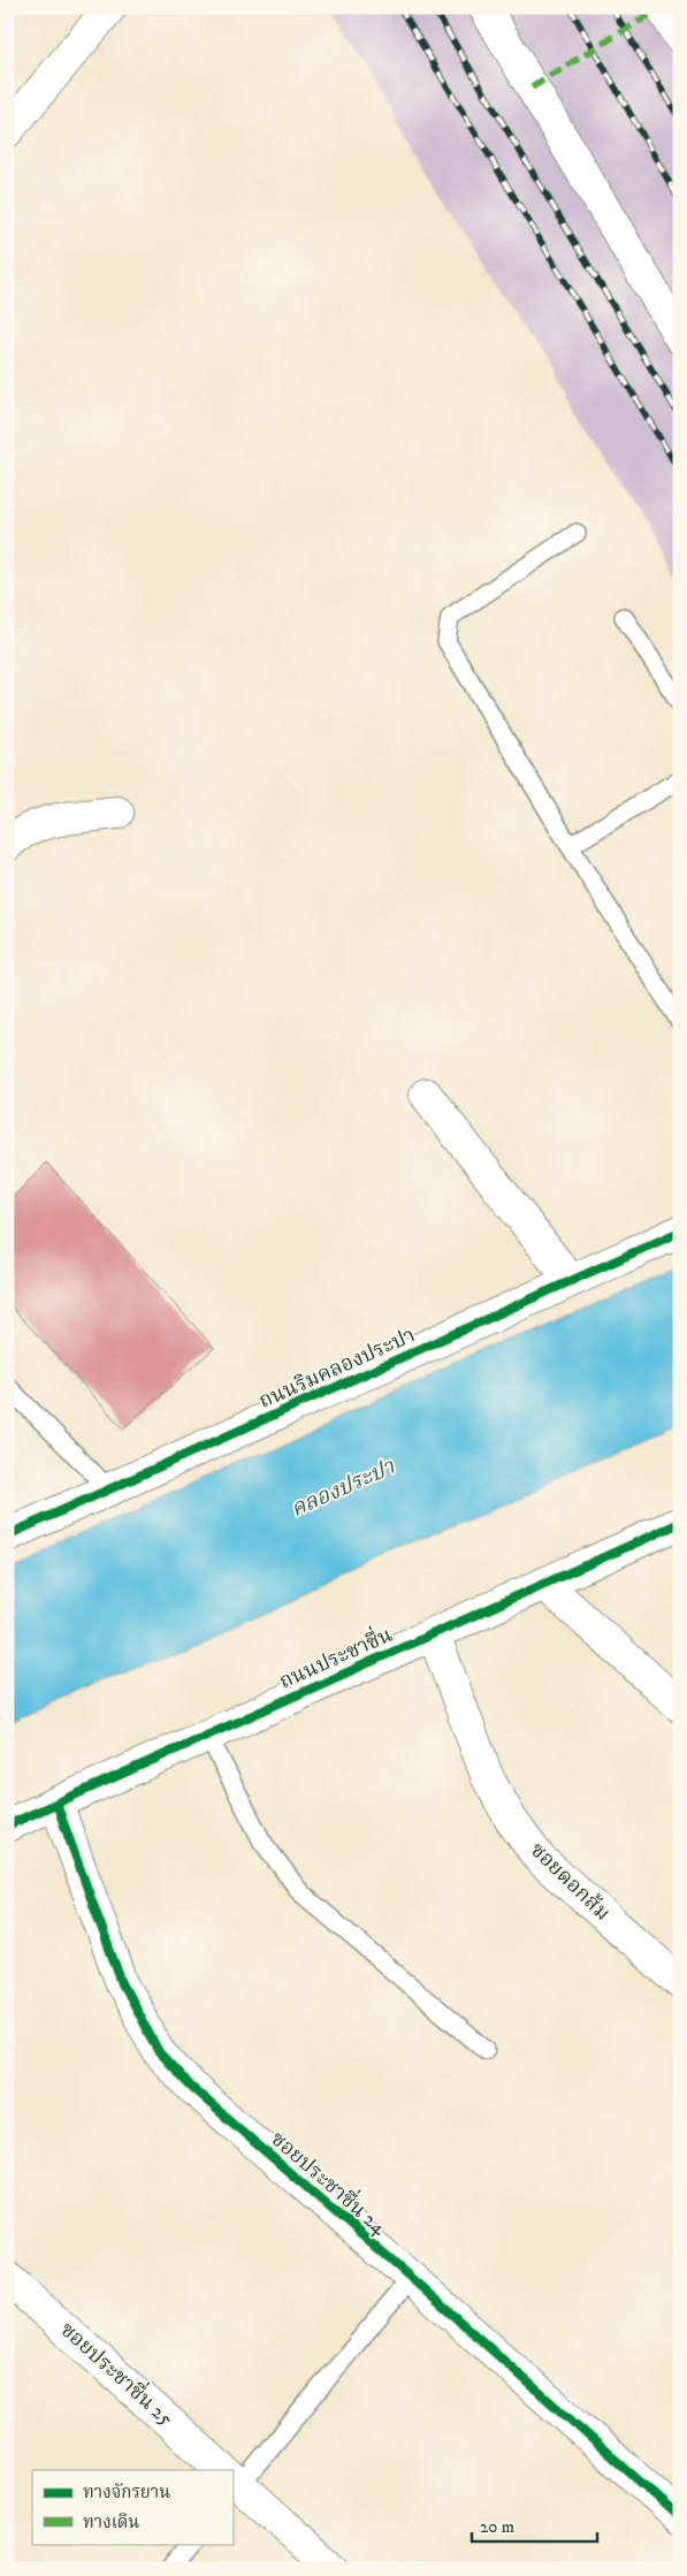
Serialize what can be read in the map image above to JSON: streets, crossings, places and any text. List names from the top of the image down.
{
  "streets": {
    "main road": [
      "ถนนริมคลองประปา",
      "ถนนประชาชื่น",
      "ซอยดอกส้ม",
      "ซอยประชาชื่น 24",
      "ซอยประชาชื่น 25"
    ]
  },
  "crossings": [
    ["ถนนประชาชื่น", "ซอยดอกส้ม"],
    ["ถนนประชาชื่น", "ซอยประชาชื่น 24"]
  ],
  "water": ["คลองประปา"],
  "legend": ["ทางจักรยาน", "ทางเดิน"],
  "scale_bar": "20 m"
}
